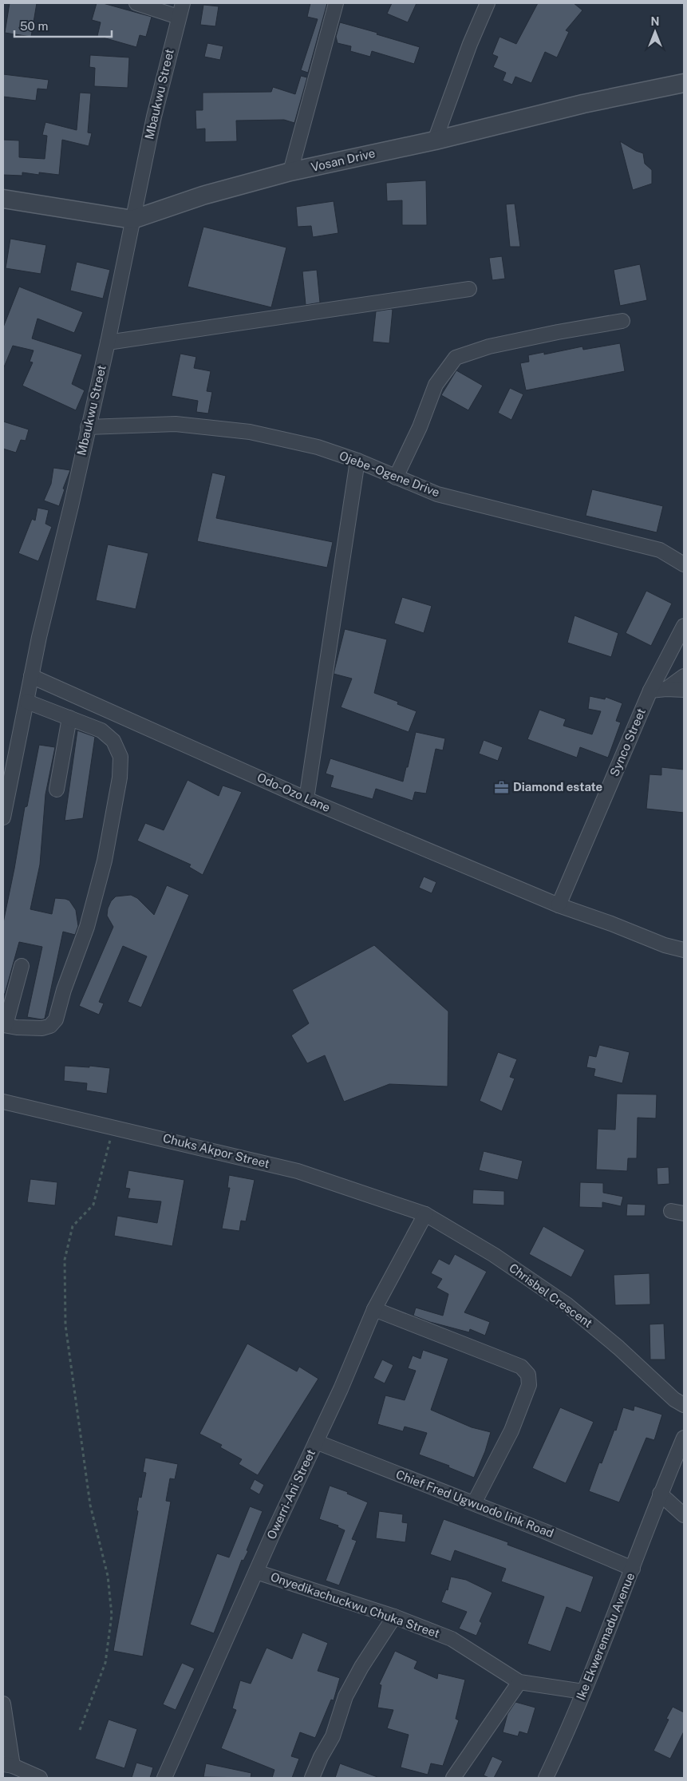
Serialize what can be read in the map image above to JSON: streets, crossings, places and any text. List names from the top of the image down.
{
  "streets": {
    "street": [
      "Mbaukwu Street",
      "Vosan Drive",
      "Ojebe -Ogene Drive",
      "Synco Street",
      "Odo-Ozo Lane",
      "Chuks Akpor Street",
      "Chrisbel Crescent",
      "Owerri-Ani Street",
      "Chief Fred Ugwuodo link Road",
      "Onyedikachuckwu Chuka Street",
      "Ike Ekweremadu Avenue"
    ]
  },
  "crossings": [
    ["Mbaukwu Street", "Vosan Drive"],
    ["Mbaukwu Street", "Ojebe -Ogene Drive"],
    ["Mbaukwu Street", "Odo-Ozo Lane"],
    ["Synco Street", "Odo-Ozo Lane"],
    ["Chuks Akpor Street", "Chrisbel Crescent"],
    ["Chuks Akpor Street", "Owerri-Ani Street"],
    ["Chrisbel Crescent", "Owerri-Ani Street"],
    ["Owerri-Ani Street", "Chief Fred Ugwuodo link Road"],
    ["Owerri-Ani Street", "Onyedikachuckwu Chuka Street"],
    ["Chief Fred Ugwuodo link Road", "Ike Ekweremadu Avenue"],
    ["Onyedikachuckwu Chuka Street", "Ike Ekweremadu Avenue"]
  ],
  "places": {
    "office": ["Diamond estate"]
  },
  "scale_bar": "50 m",
  "north": "top"
}
